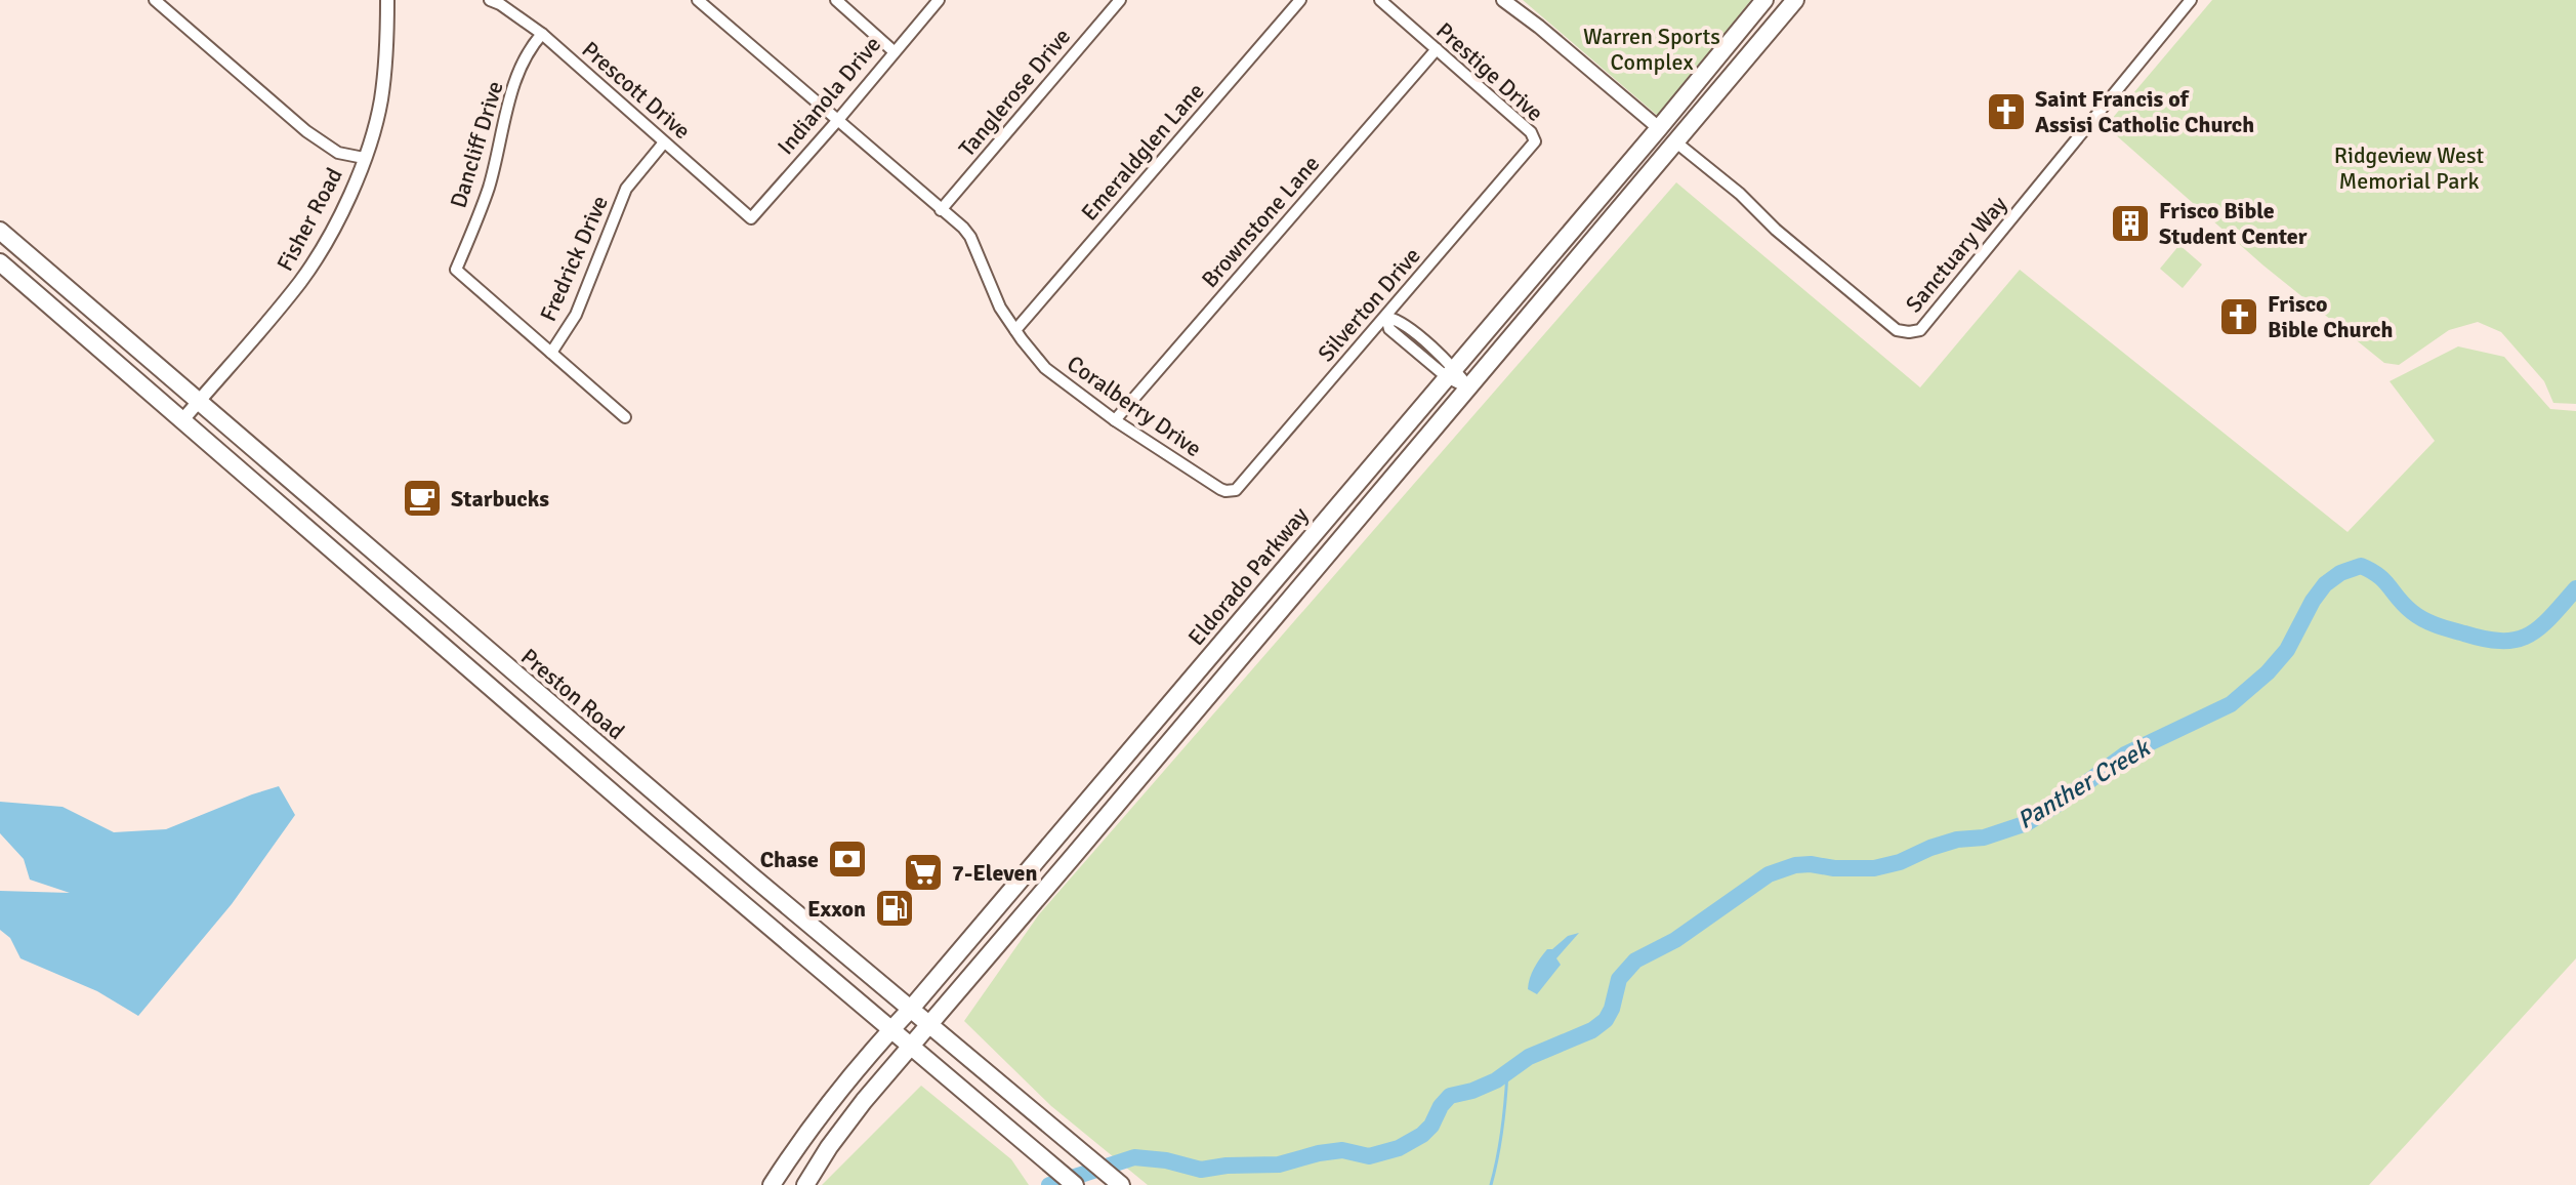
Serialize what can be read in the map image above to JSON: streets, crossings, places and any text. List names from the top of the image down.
{
  "streets": {
    "main road": ["Eldorado Parkway", "Preston Road"],
    "street": [
      "Prestige Drive",
      "Prescott Drive",
      "Tanglerose Drive",
      "Indianola Drive",
      "Dancliff Drive",
      "Emeraldglen Lane",
      "Fisher Road",
      "Brownstone Lane",
      "Sanctuary Way",
      "Fredrick Drive",
      "Silverton Drive",
      "Coralberry Drive"
    ]
  },
  "crossings": [
    ["Prestige Drive", "Brownstone Lane"],
    ["Prestige Drive", "Silverton Drive"],
    ["Prescott Drive", "Indianola Drive"],
    ["Prescott Drive", "Dancliff Drive"],
    ["Prescott Drive", "Fredrick Drive"],
    ["Tanglerose Drive", "Coralberry Drive"],
    ["Indianola Drive", "Coralberry Drive"],
    ["Dancliff Drive", "Fredrick Drive"],
    ["Emeraldglen Lane", "Coralberry Drive"],
    ["Fisher Road", "Preston Road"],
    ["Brownstone Lane", "Coralberry Drive"],
    ["Sanctuary Way", "Eldorado Parkway"],
    ["Silverton Drive", "Coralberry Drive"],
    ["Eldorado Parkway", "Preston Road"]
  ],
  "water": ["Panther Creek"],
  "parks": ["Warren Sports Complex", "Ridgeview West Memorial Park"],
  "places": {
    "church": ["Saint Francis of Assisi Catholic Church", "Frisco Bible Church"],
    "building": ["Frisco Bible Student Center"],
    "cafe": ["Starbucks"],
    "bank": ["Chase"],
    "supermarket": ["7-Eleven"],
    "fuel station": ["Exxon"]
  }
}
